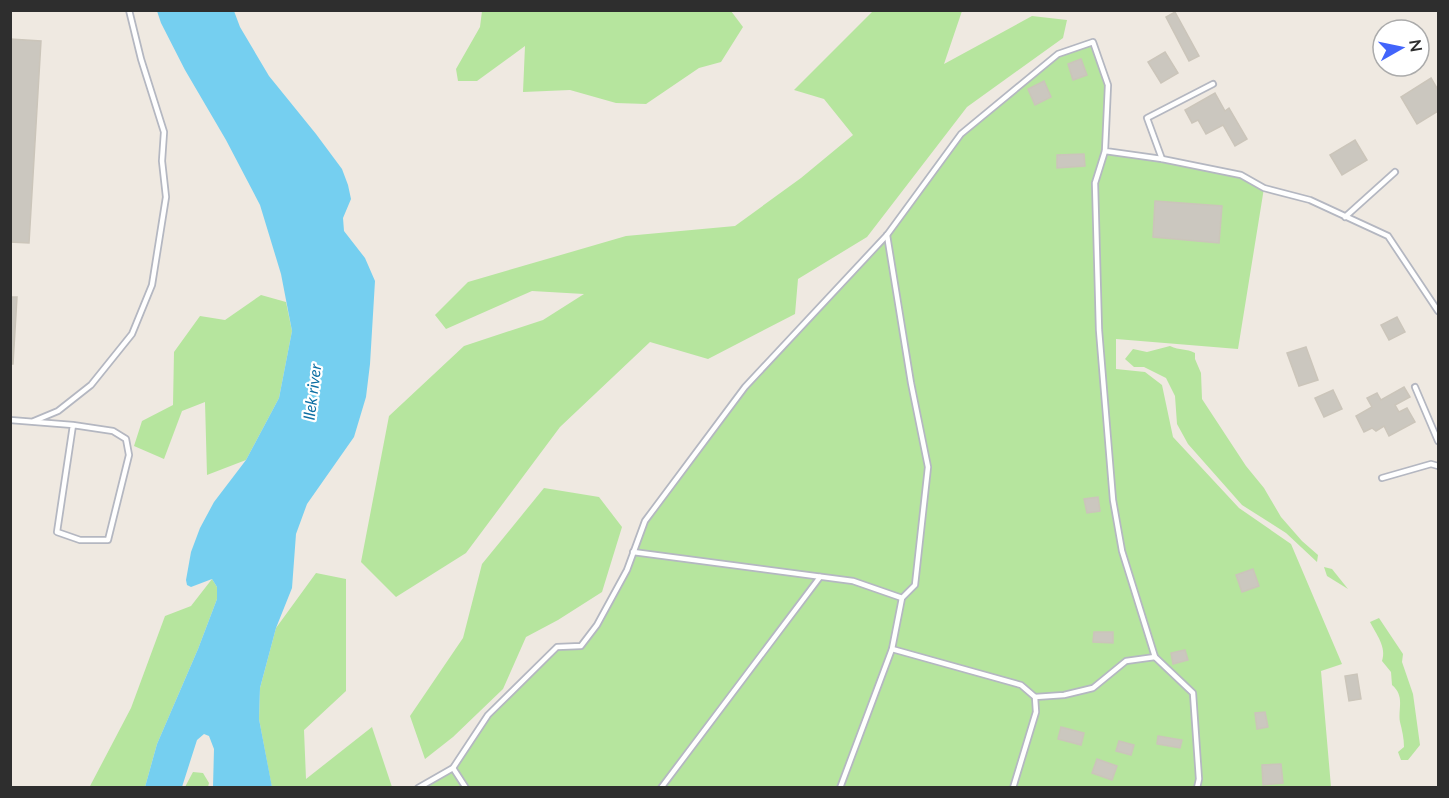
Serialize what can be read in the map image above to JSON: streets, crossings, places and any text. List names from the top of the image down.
{
  "water": ["Ilek river"],
  "north": "right"
}
